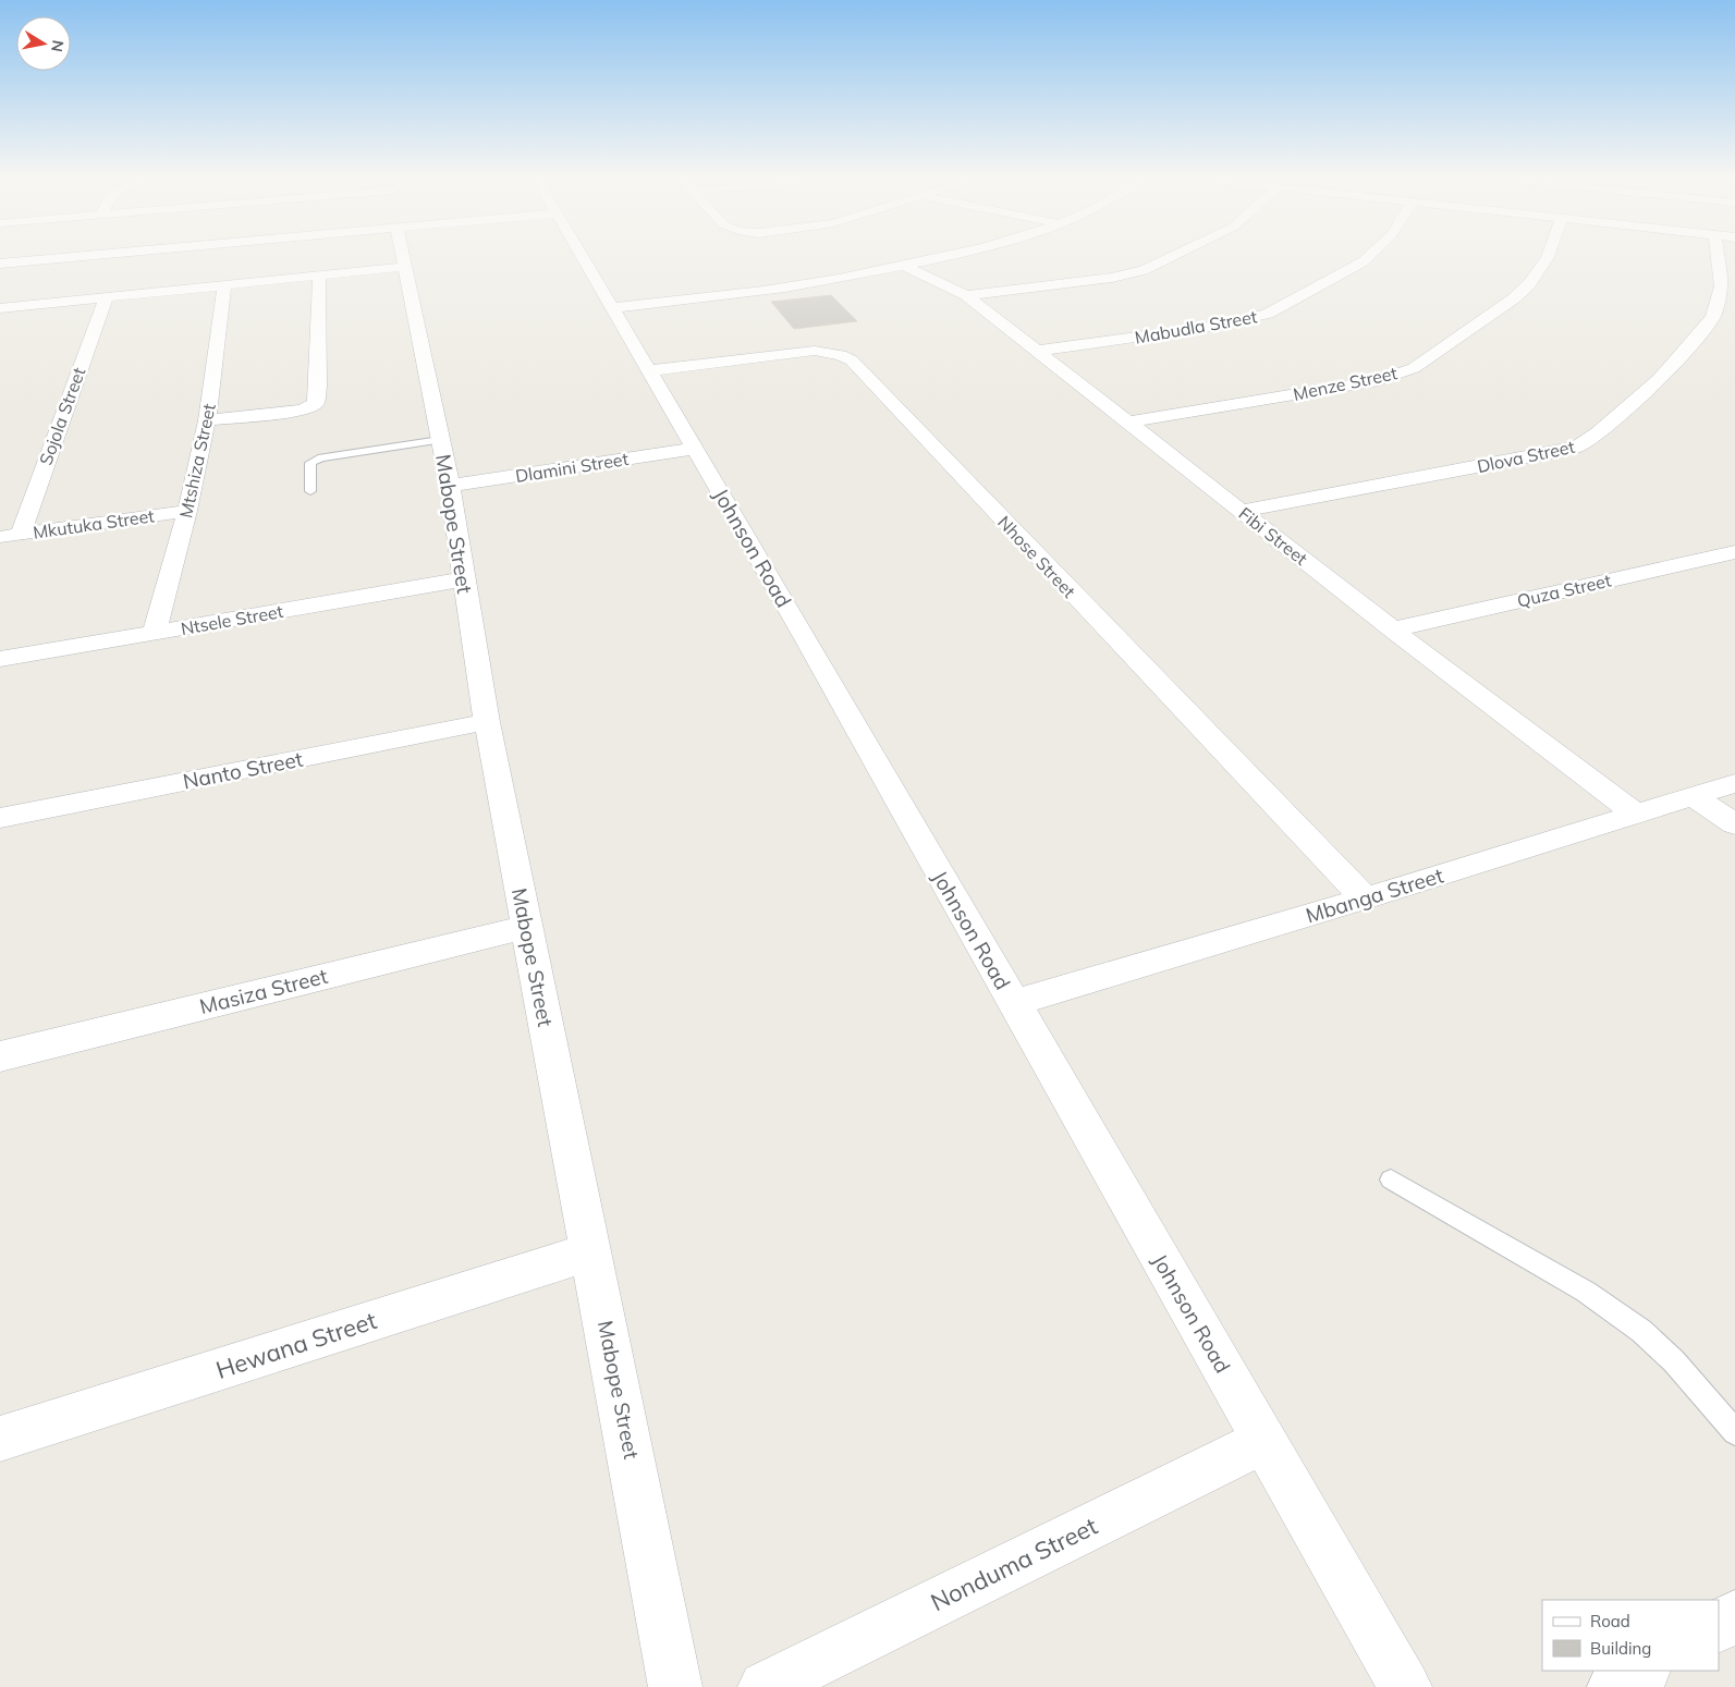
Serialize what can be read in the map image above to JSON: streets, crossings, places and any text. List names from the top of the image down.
{
  "streets": {
    "street": [
      "Mabudla Street",
      "Menze Street",
      "Sojola Street",
      "Dlova Street",
      "Mtshiza Street",
      "Dlamini Street",
      "Mkutuka Street",
      "Mabope Street",
      "Fibi Street",
      "Johnson Road",
      "Nhose Street",
      "Quza Street",
      "Ntsele Street",
      "Nanto Street",
      "Mbanga Street",
      "Masiza Street",
      "Hewana Street",
      "Nonduma Street"
    ]
  },
  "crossings": [
    ["Mabudla Street", "Fibi Street"],
    ["Menze Street", "Fibi Street"],
    ["Sojola Street", "Mkutuka Street"],
    ["Dlova Street", "Fibi Street"],
    ["Mtshiza Street", "Mkutuka Street"],
    ["Mtshiza Street", "Ntsele Street"],
    ["Dlamini Street", "Mabope Street"],
    ["Dlamini Street", "Johnson Road"],
    ["Mabope Street", "Ntsele Street"],
    ["Mabope Street", "Nanto Street"],
    ["Mabope Street", "Masiza Street"],
    ["Mabope Street", "Hewana Street"],
    ["Fibi Street", "Quza Street"],
    ["Fibi Street", "Mbanga Street"],
    ["Johnson Road", "Nhose Street"],
    ["Johnson Road", "Mbanga Street"],
    ["Johnson Road", "Nonduma Street"],
    ["Nhose Street", "Mbanga Street"]
  ],
  "legend": ["Road", "Building"],
  "north": "right"
}
